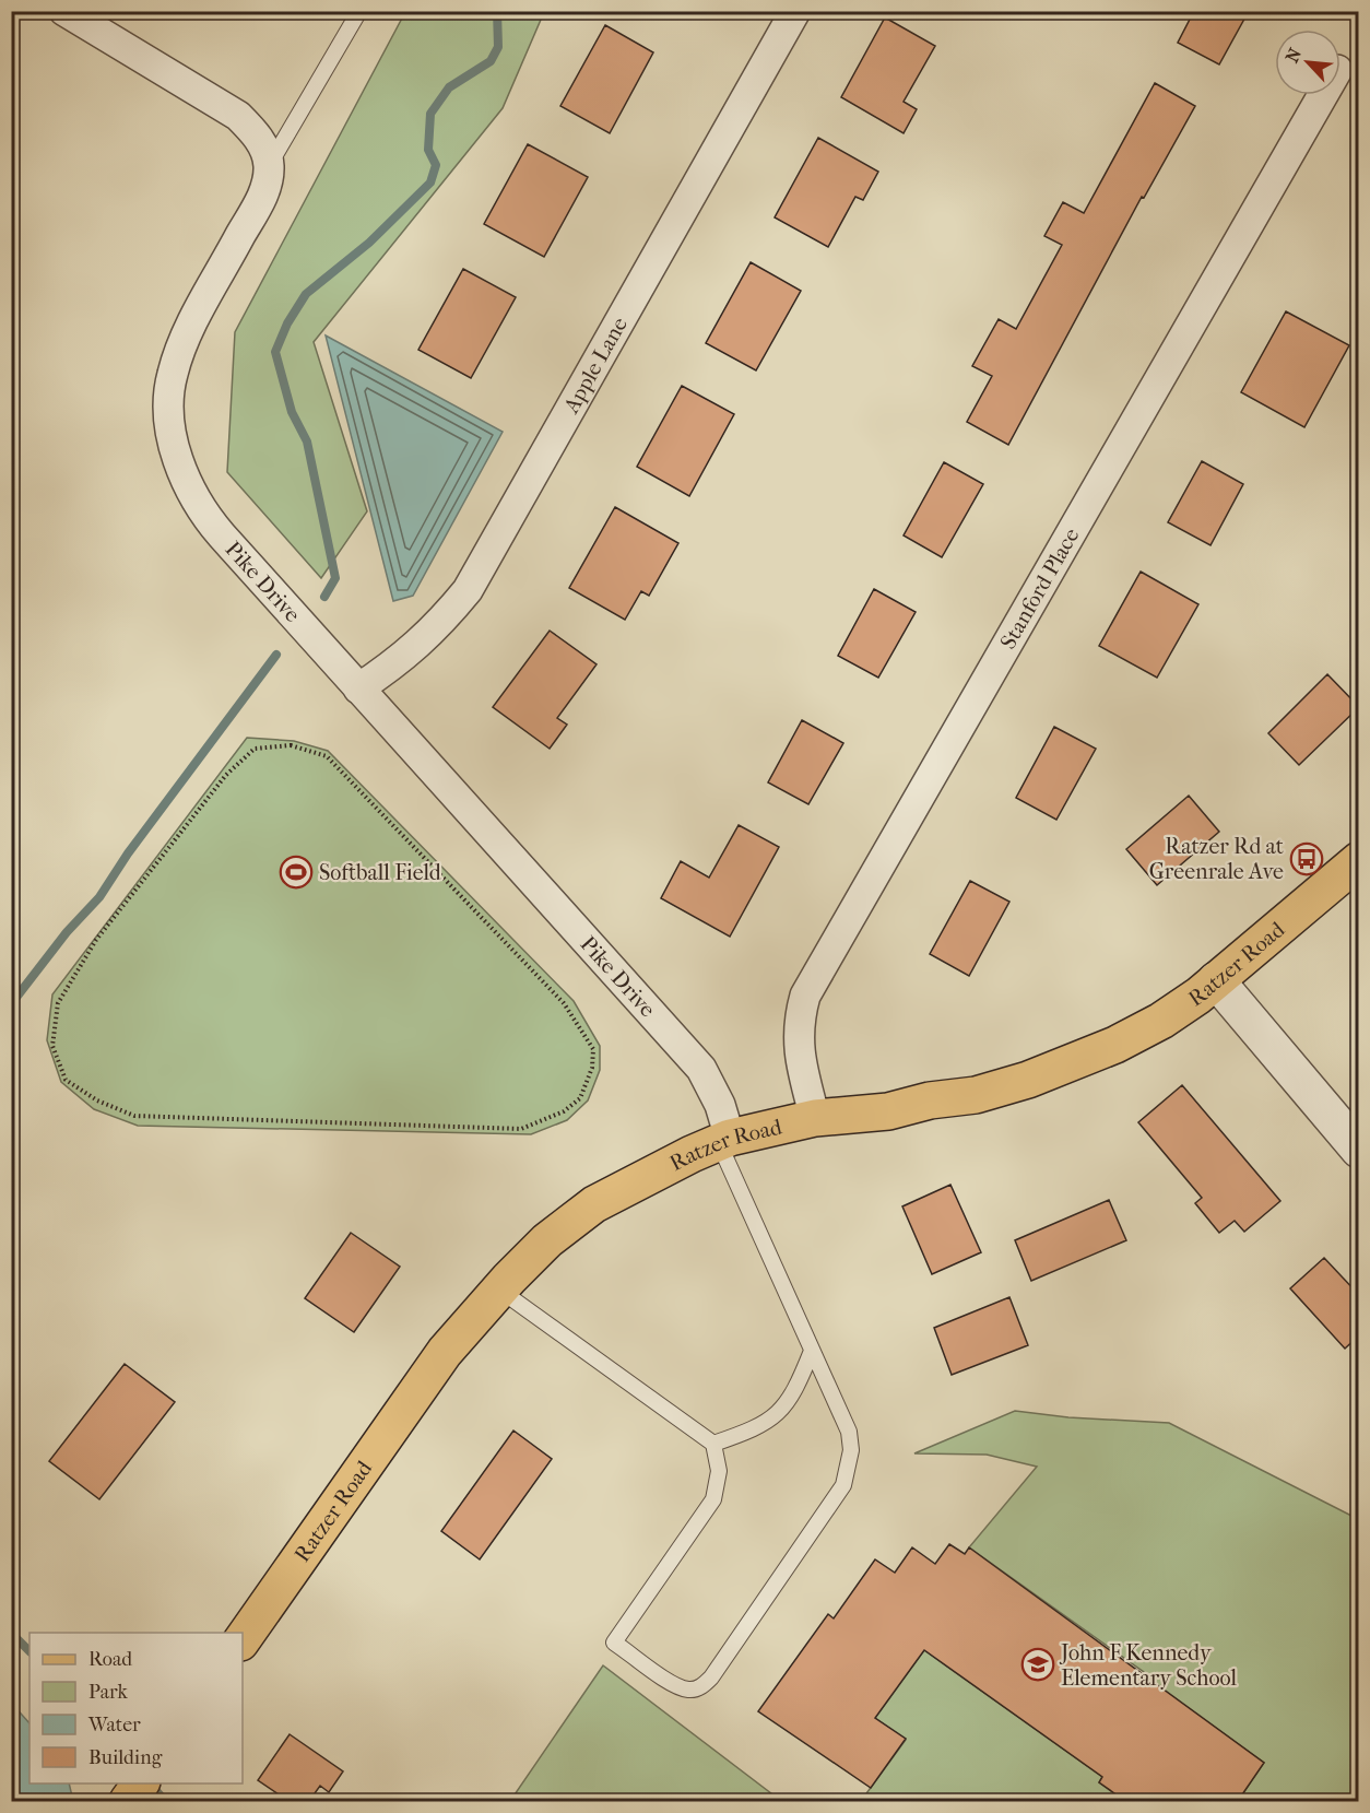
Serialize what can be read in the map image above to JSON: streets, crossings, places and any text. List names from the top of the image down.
{
  "streets": {
    "main road": ["Ratzer Road"],
    "street": ["Apple Lane", "Pike Drive", "Stanford Place"]
  },
  "crossings": [
    ["Apple Lane", "Pike Drive"],
    ["Pike Drive", "Ratzer Road"],
    ["Stanford Place", "Ratzer Road"]
  ],
  "places": {
    "bus stop": ["Ratzer Rd at Greenrale Ave"],
    "sports": ["Softball Field"],
    "school or university": ["John F Kennedy Elementary School"]
  },
  "legend": [
    "Road",
    "Park",
    "Water",
    "Building"
  ],
  "north": "top left"
}
